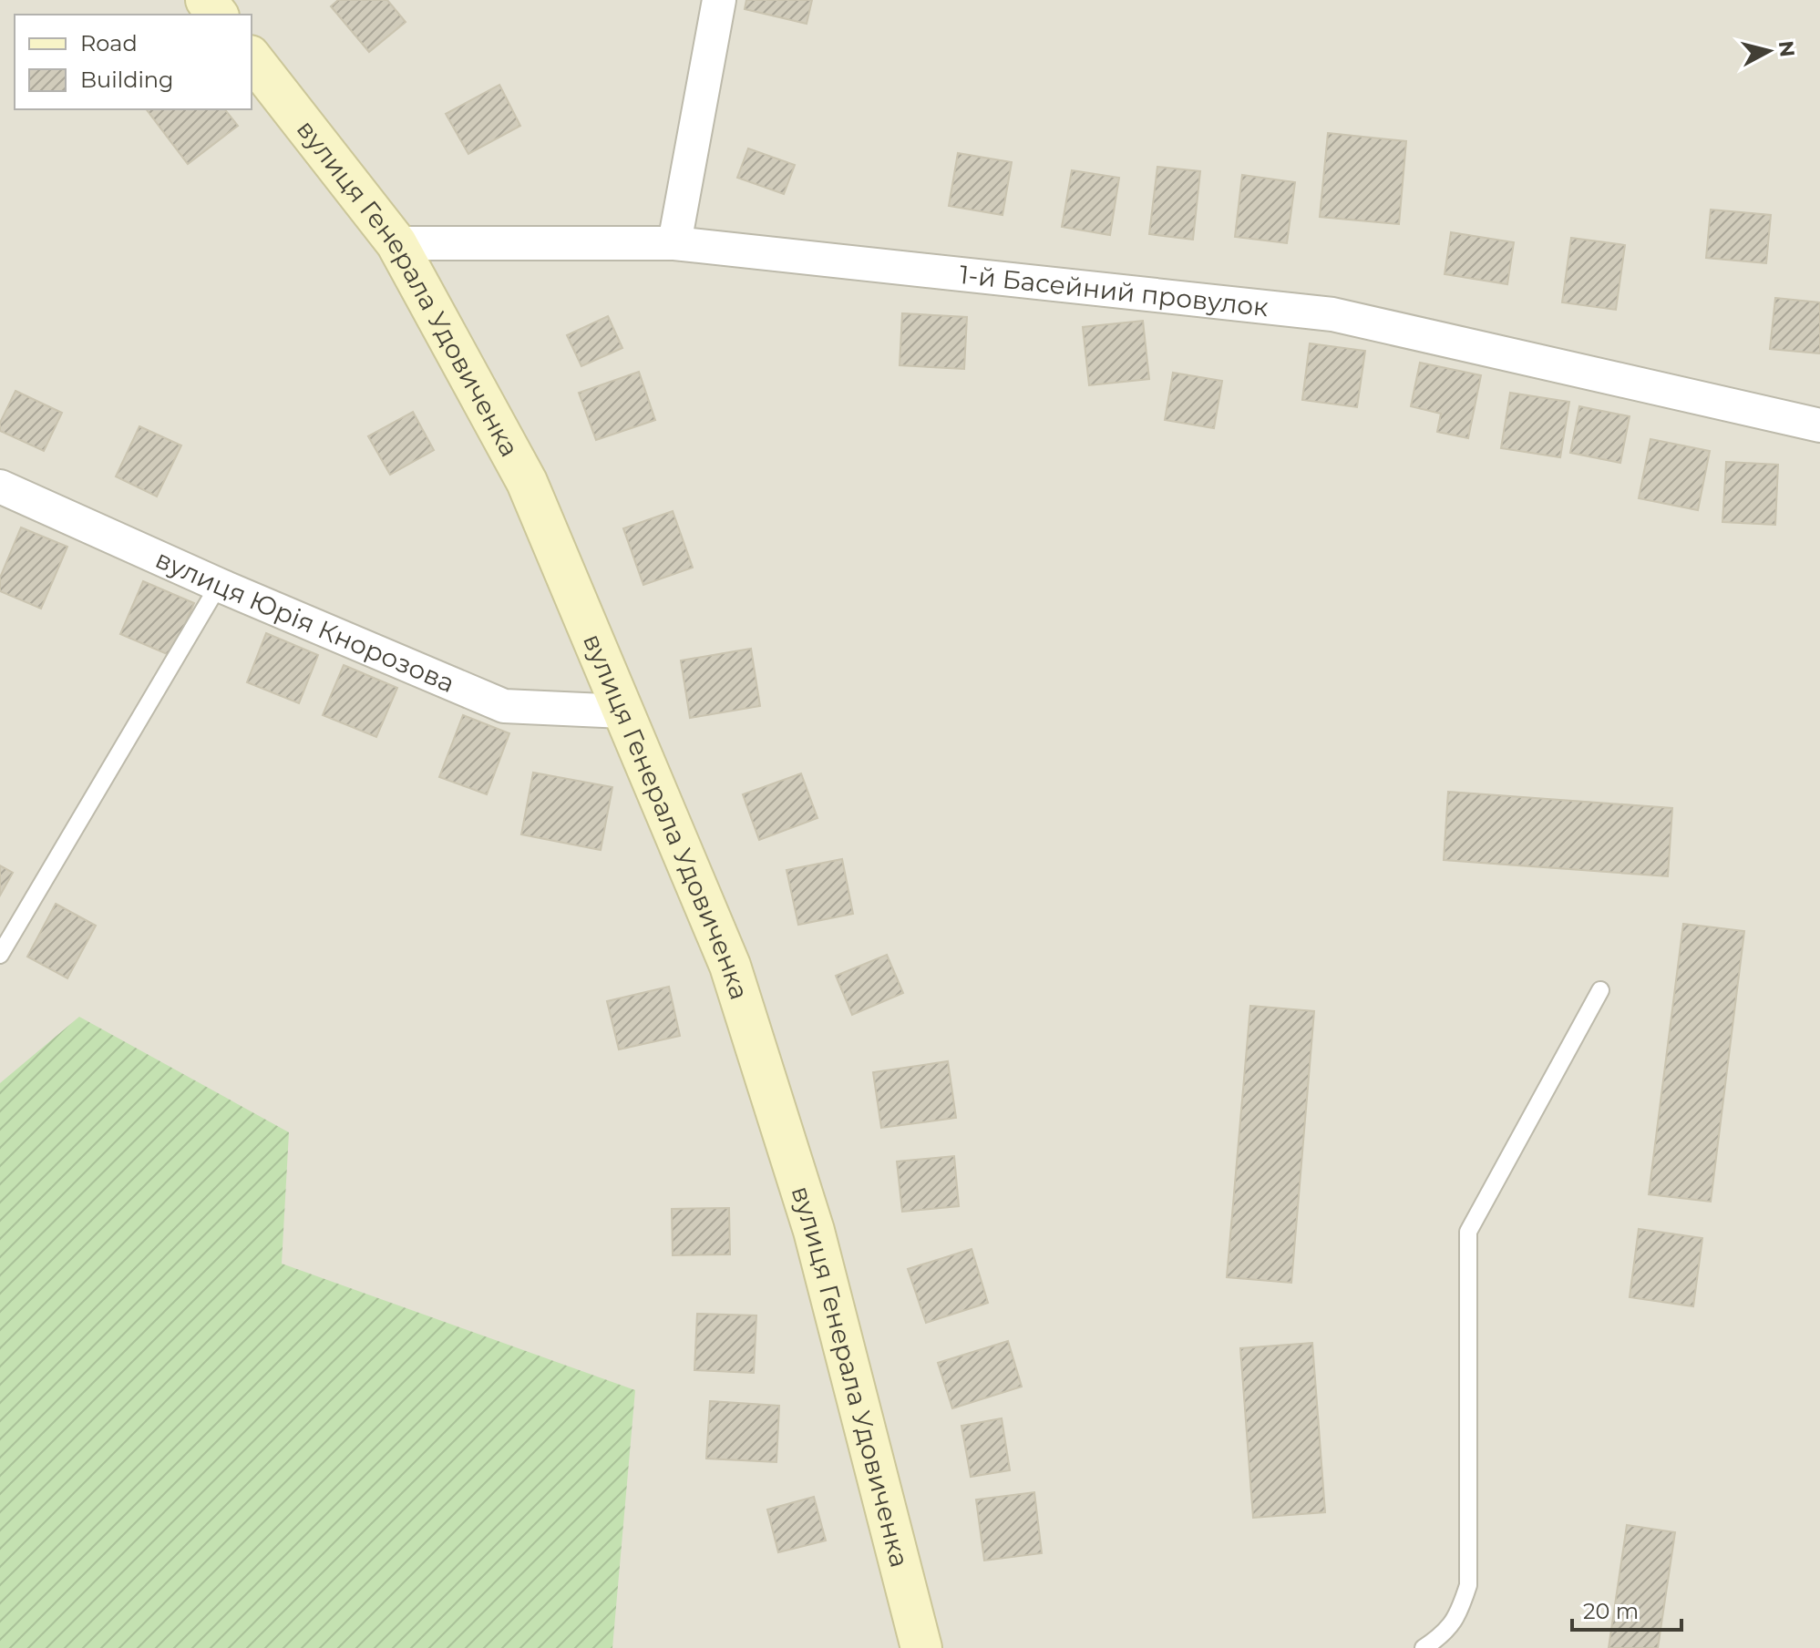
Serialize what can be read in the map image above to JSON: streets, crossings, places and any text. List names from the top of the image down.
{
  "streets": {
    "main road": ["вулиця Генерала Удовиченка"],
    "street": ["1-й Басейний провулок", "вулиця Юрія Кнорозова"]
  },
  "crossings": [
    ["вулиця Генерала Удовиченка", "1-й Басейний провулок"],
    ["вулиця Генерала Удовиченка", "вулиця Юрія Кнорозова"]
  ],
  "legend": ["Road", "Building"],
  "scale_bar": "20 m",
  "north": "right"
}
